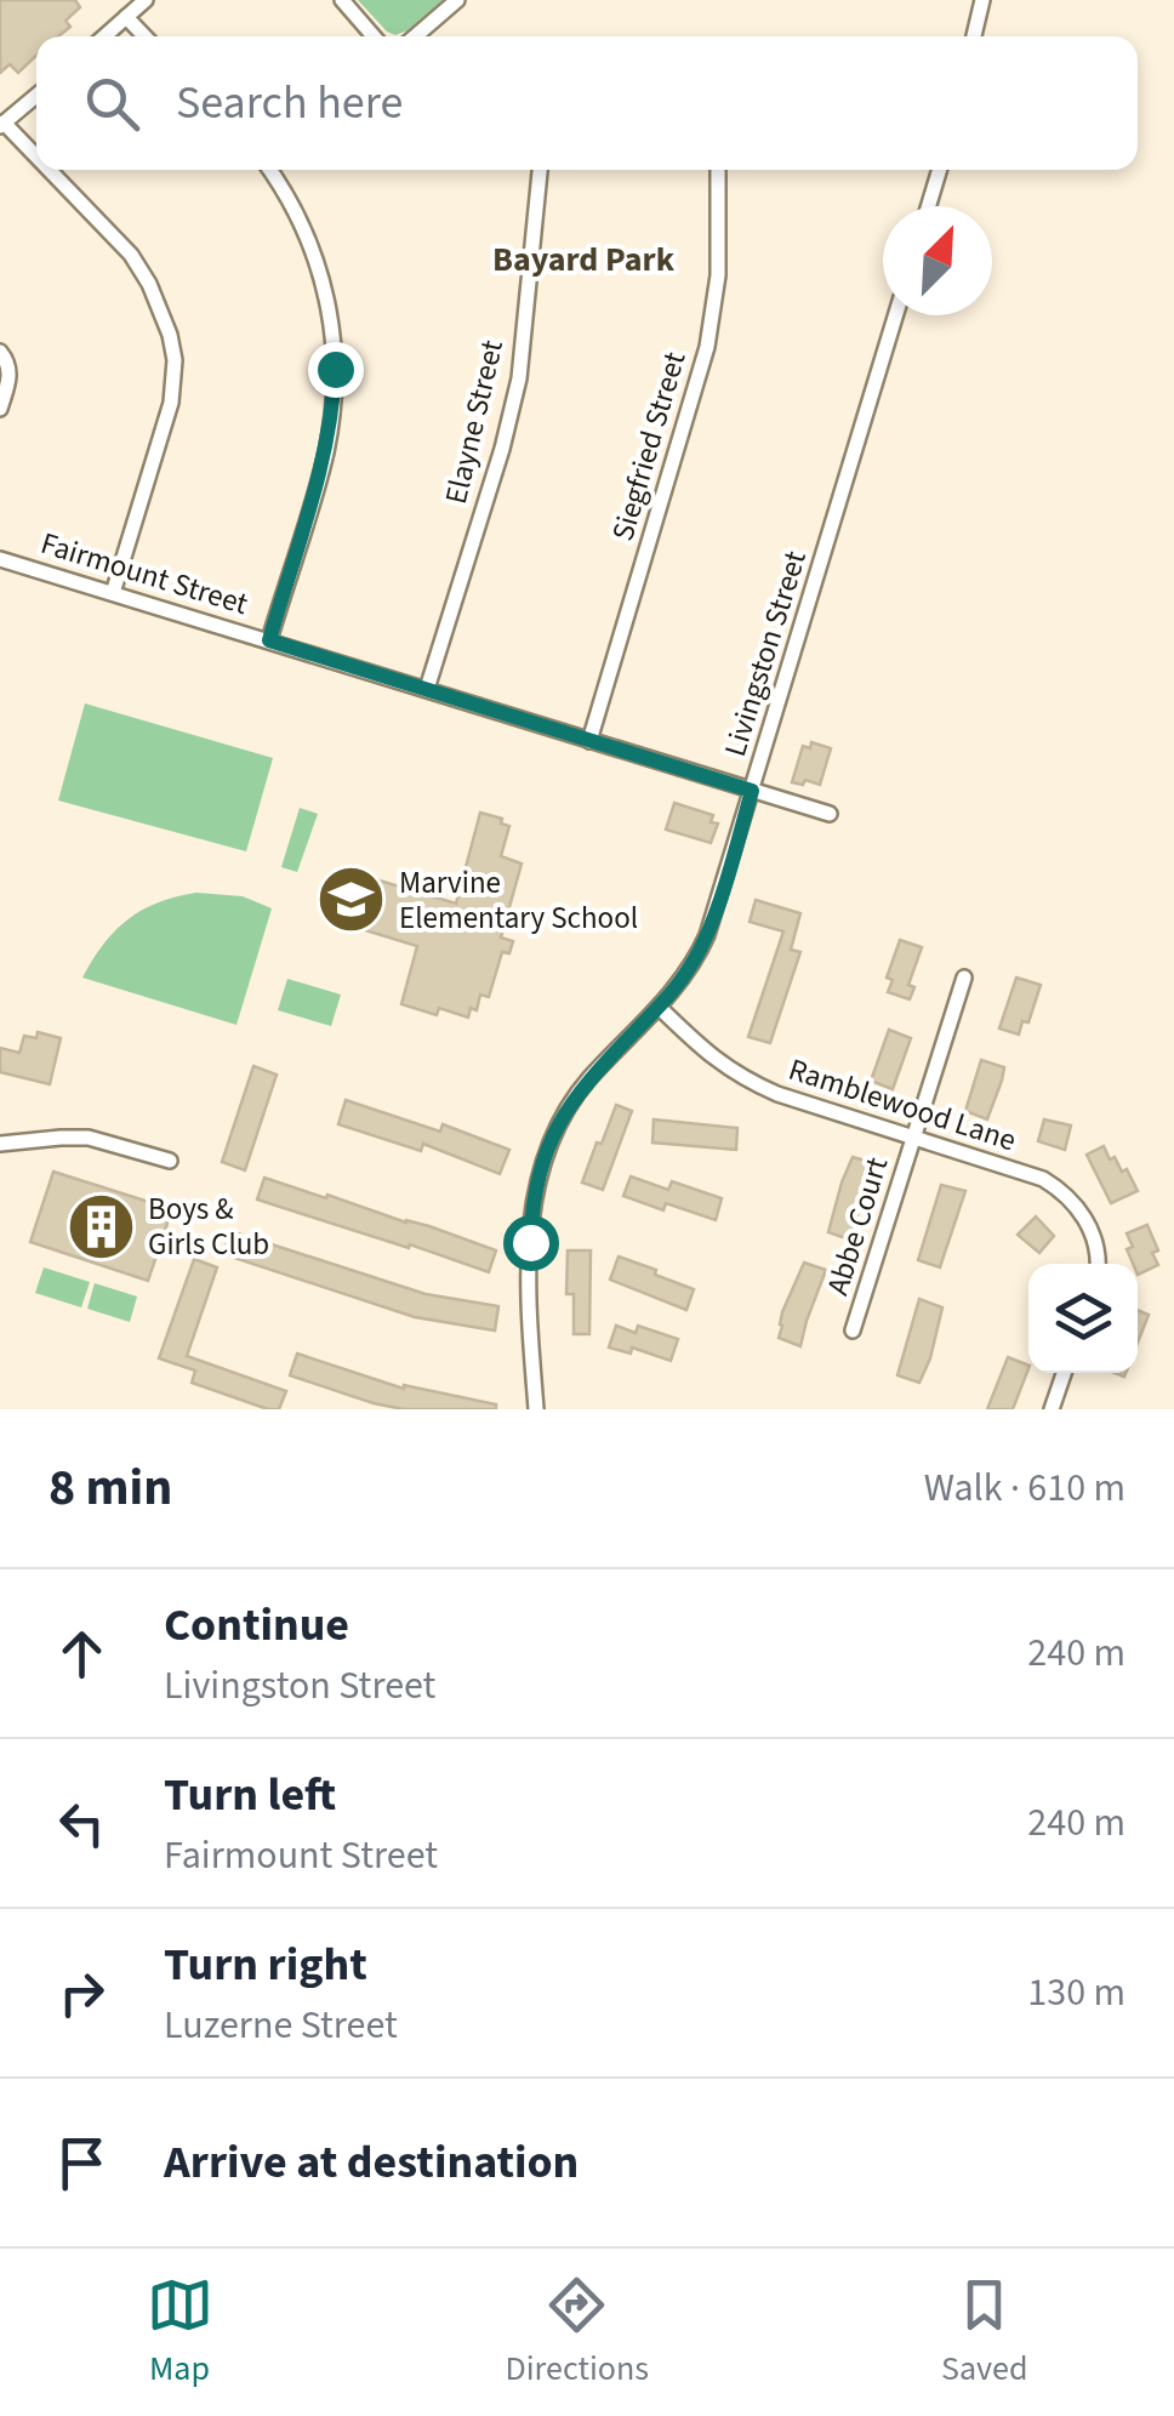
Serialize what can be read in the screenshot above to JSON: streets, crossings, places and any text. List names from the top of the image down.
{
  "streets": {
    "street": [
      "Elayne Street",
      "Siegfried Street",
      "Fairmount Street",
      "Livingston Street",
      "Ramblewood Lane",
      "Abbe Court"
    ]
  },
  "crossings": [
    ["Elayne Street", "Fairmount Street"],
    ["Siegfried Street", "Fairmount Street"],
    ["Fairmount Street", "Livingston Street"],
    ["Livingston Street", "Ramblewood Lane"],
    ["Ramblewood Lane", "Abbe Court"]
  ],
  "districts": ["Bayard Park"],
  "places": {
    "school or university": ["Marvine Elementary School"],
    "building": ["Boys & Girls Club"]
  },
  "north": "top right",
  "page": {
    "search": "Search here",
    "heading": ["8 min", "Walk · 610 m"],
    "list": [
      ["Continue", "Livingston Street", "240 m"],
      ["Turn left", "Fairmount Street", "240 m"],
      ["Turn right", "Luzerne Street", "130 m"],
      "Arrive at destination"
    ],
    "nav": ["Map", "Directions", "Saved"]
  }
}
